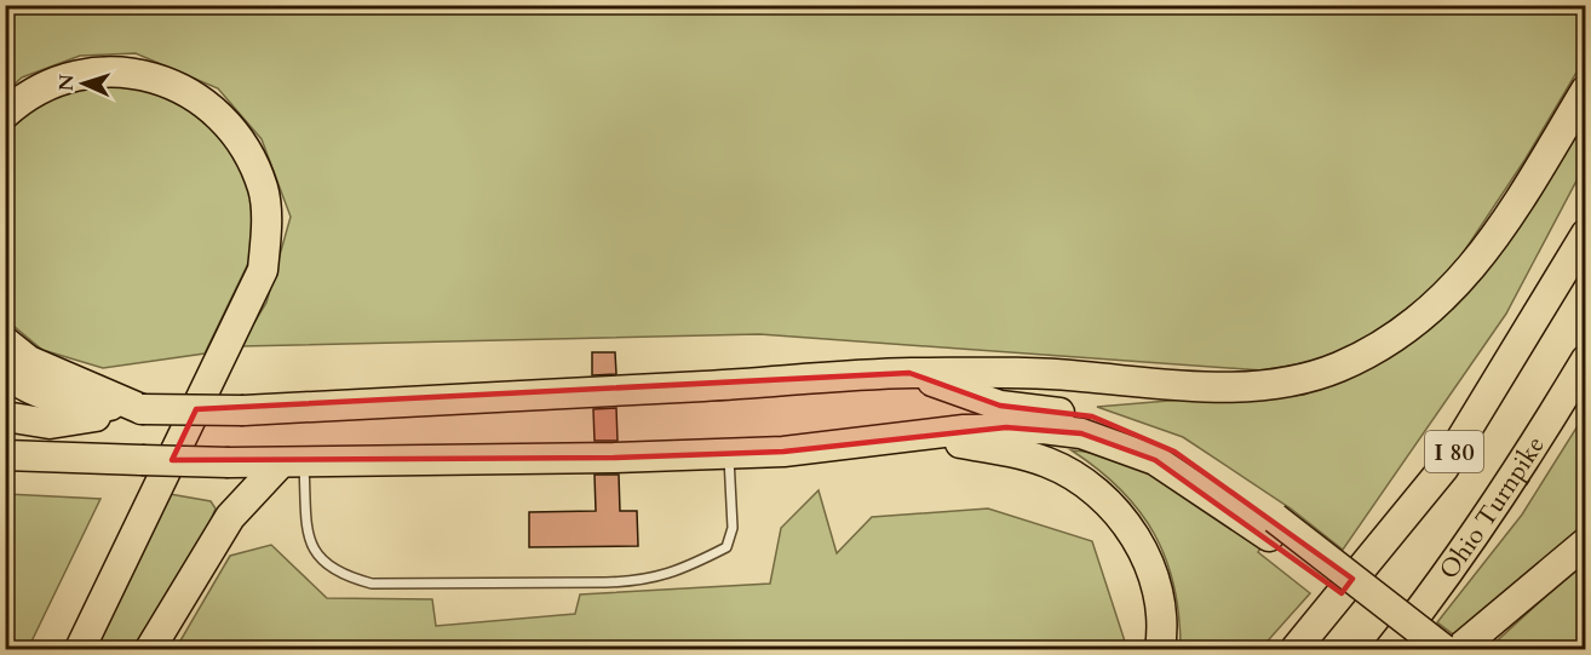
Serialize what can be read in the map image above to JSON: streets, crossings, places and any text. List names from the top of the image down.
{
  "streets": {
    "highway": ["I 80", "Ohio Turnpike"]
  },
  "north": "left"
}
